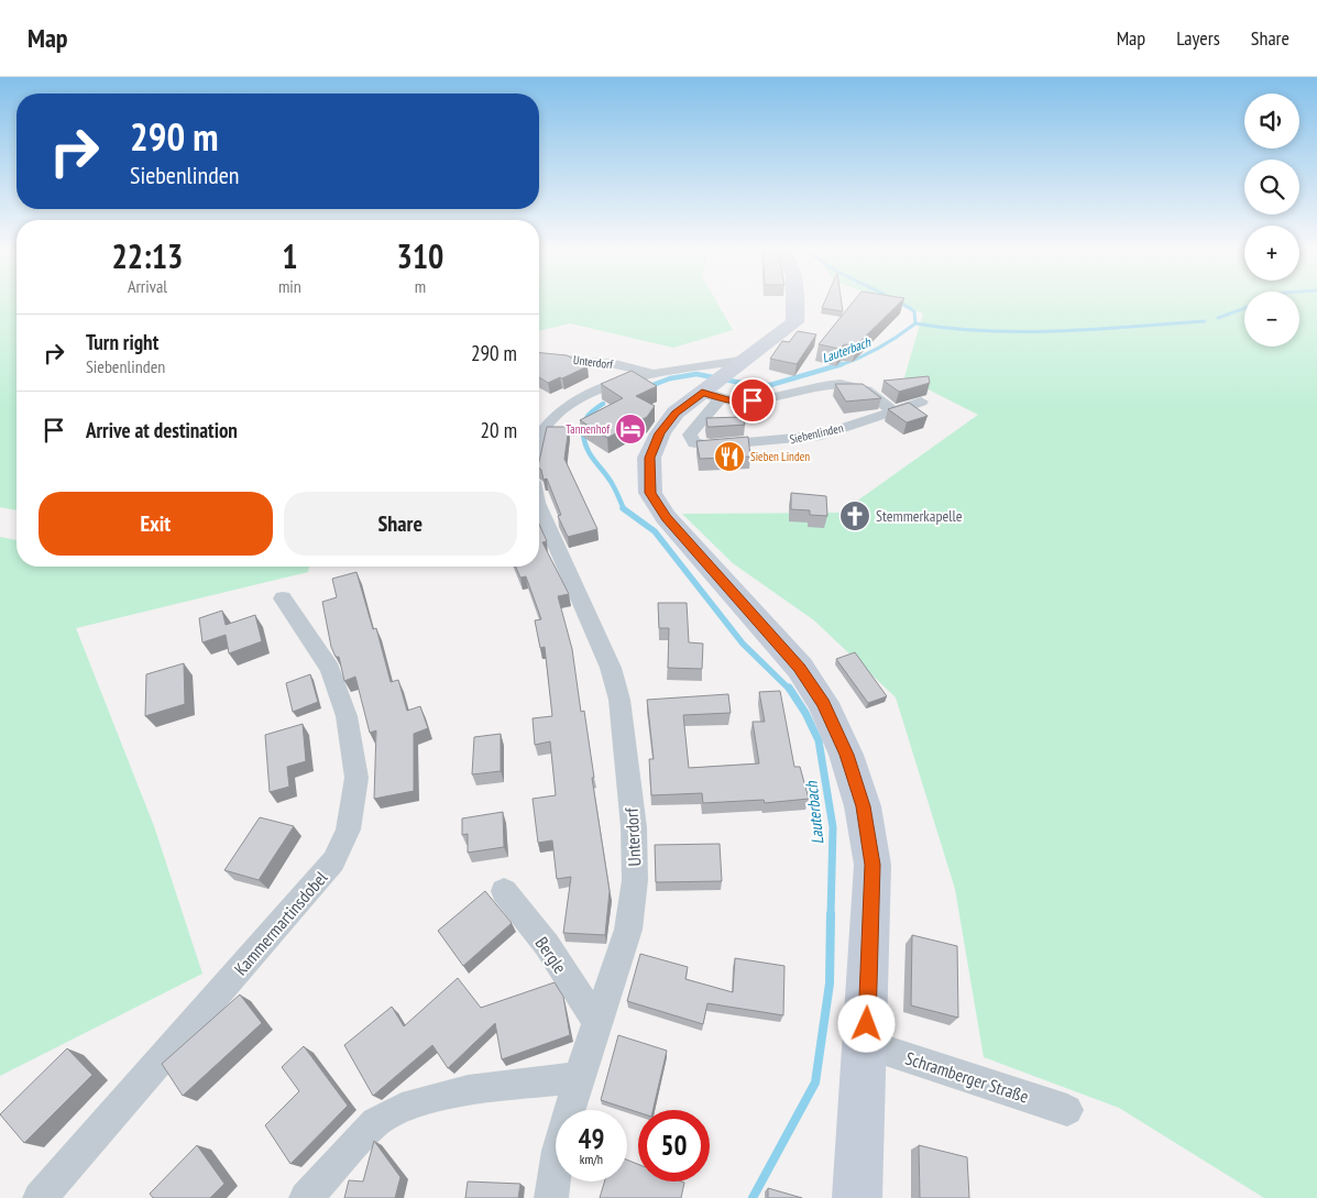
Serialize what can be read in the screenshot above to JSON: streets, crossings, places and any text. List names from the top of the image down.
{
  "streets": {
    "street": [
      "Unterdorf",
      "Siebenlinden",
      "Kammermartinsdobel",
      "Bergle",
      "Schramberger Straße"
    ]
  },
  "crossings": [
    ["Unterdorf", "Bergle"]
  ],
  "water": ["Lauterbach"],
  "places": {
    "hotel": ["Tannenhof"],
    "restaurant": ["Sieben Linden"],
    "church": ["Stemmerkapelle"]
  },
  "page": {
    "header": "Map",
    "nav": ["Map", "Layers", "Share"],
    "map_buttons": ["+", "−"],
    "turn": ["290 m", "Siebenlinden"],
    "eta": [
      "22:13",
      "Arrival",
      "1",
      "min",
      "310",
      "m"
    ],
    "list": [
      {
        "name": "Turn right",
        "note": "Siebenlinden",
        "value": "290 m"
      },
      {
        "name": "Arrive at destination",
        "value": "20 m"
      }
    ],
    "buttons": ["Exit", "Share"],
    "speed": "49 km/h",
    "limit": "50"
  }
}
